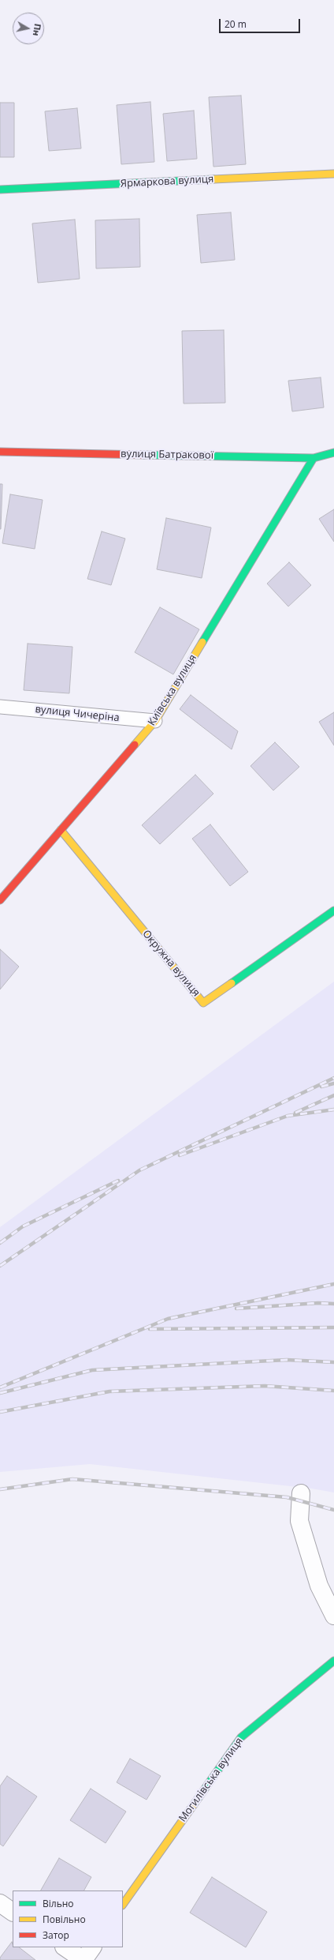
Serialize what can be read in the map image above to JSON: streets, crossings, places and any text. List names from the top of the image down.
{
  "streets": {
    "street": [
      "Ярмаркова вулиця",
      "вулиця Батракової",
      "Київська вулиця",
      "Окружна вулиця",
      "Могилівська вулиця"
    ],
    "lane": ["вулиця Чичеріна"]
  },
  "crossings": [
    ["вулиця Батракової", "Київська вулиця"],
    ["Київська вулиця", "вулиця Чичеріна"],
    ["Київська вулиця", "Окружна вулиця"]
  ],
  "legend": ["Вільно", "Повільно", "Затор"],
  "scale_bar": "20 m",
  "north": "right"
}
